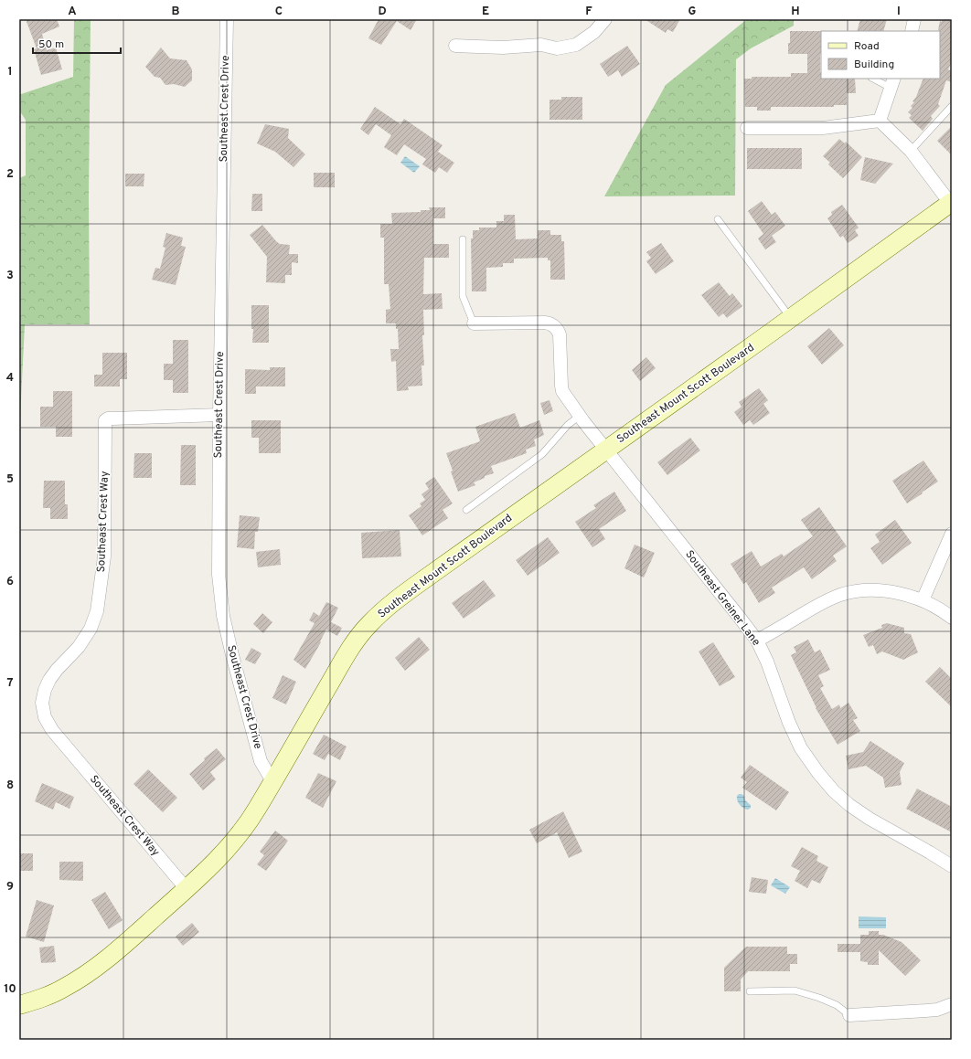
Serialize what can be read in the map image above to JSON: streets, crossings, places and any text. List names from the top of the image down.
{
  "streets": {
    "main road": ["Southeast Mount Scott Boulevard"],
    "street": ["Southeast Crest Drive", "Southeast Crest Way", "Southeast Greiner Lane"]
  },
  "crossings": [
    ["Southeast Crest Drive", "Southeast Mount Scott Boulevard"],
    ["Southeast Crest Drive", "Southeast Crest Way"],
    ["Southeast Mount Scott Boulevard", "Southeast Crest Way"],
    ["Southeast Mount Scott Boulevard", "Southeast Greiner Lane"]
  ],
  "legend": ["Road", "Building"],
  "scale_bar": "50 m",
  "grid": {
    "columns": [
      "A",
      "B",
      "C",
      "D",
      "E",
      "F",
      "G",
      "H",
      "I"
    ],
    "rows": [
      "1",
      "2",
      "3",
      "4",
      "5",
      "6",
      "7",
      "8",
      "9",
      "10"
    ]
  }
}
